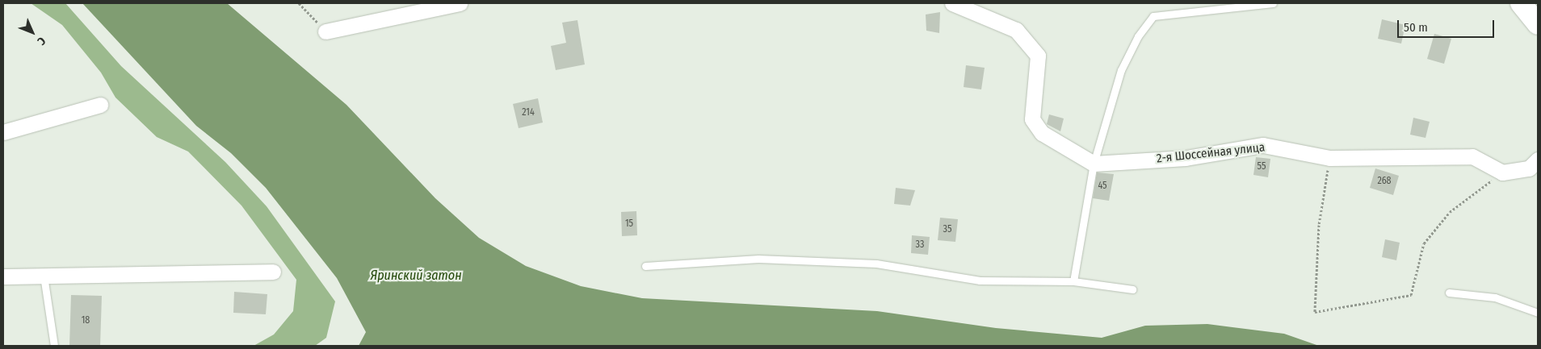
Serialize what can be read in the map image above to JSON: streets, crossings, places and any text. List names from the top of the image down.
{
  "streets": {
    "street": ["2-я Шоссейная улица"]
  },
  "water": ["Яринский затон"],
  "house_numbers": [
    "214",
    "55",
    "268",
    "45",
    "15",
    "35",
    "33",
    "18"
  ],
  "scale_bar": "50 m",
  "north": "bottom right"
}
